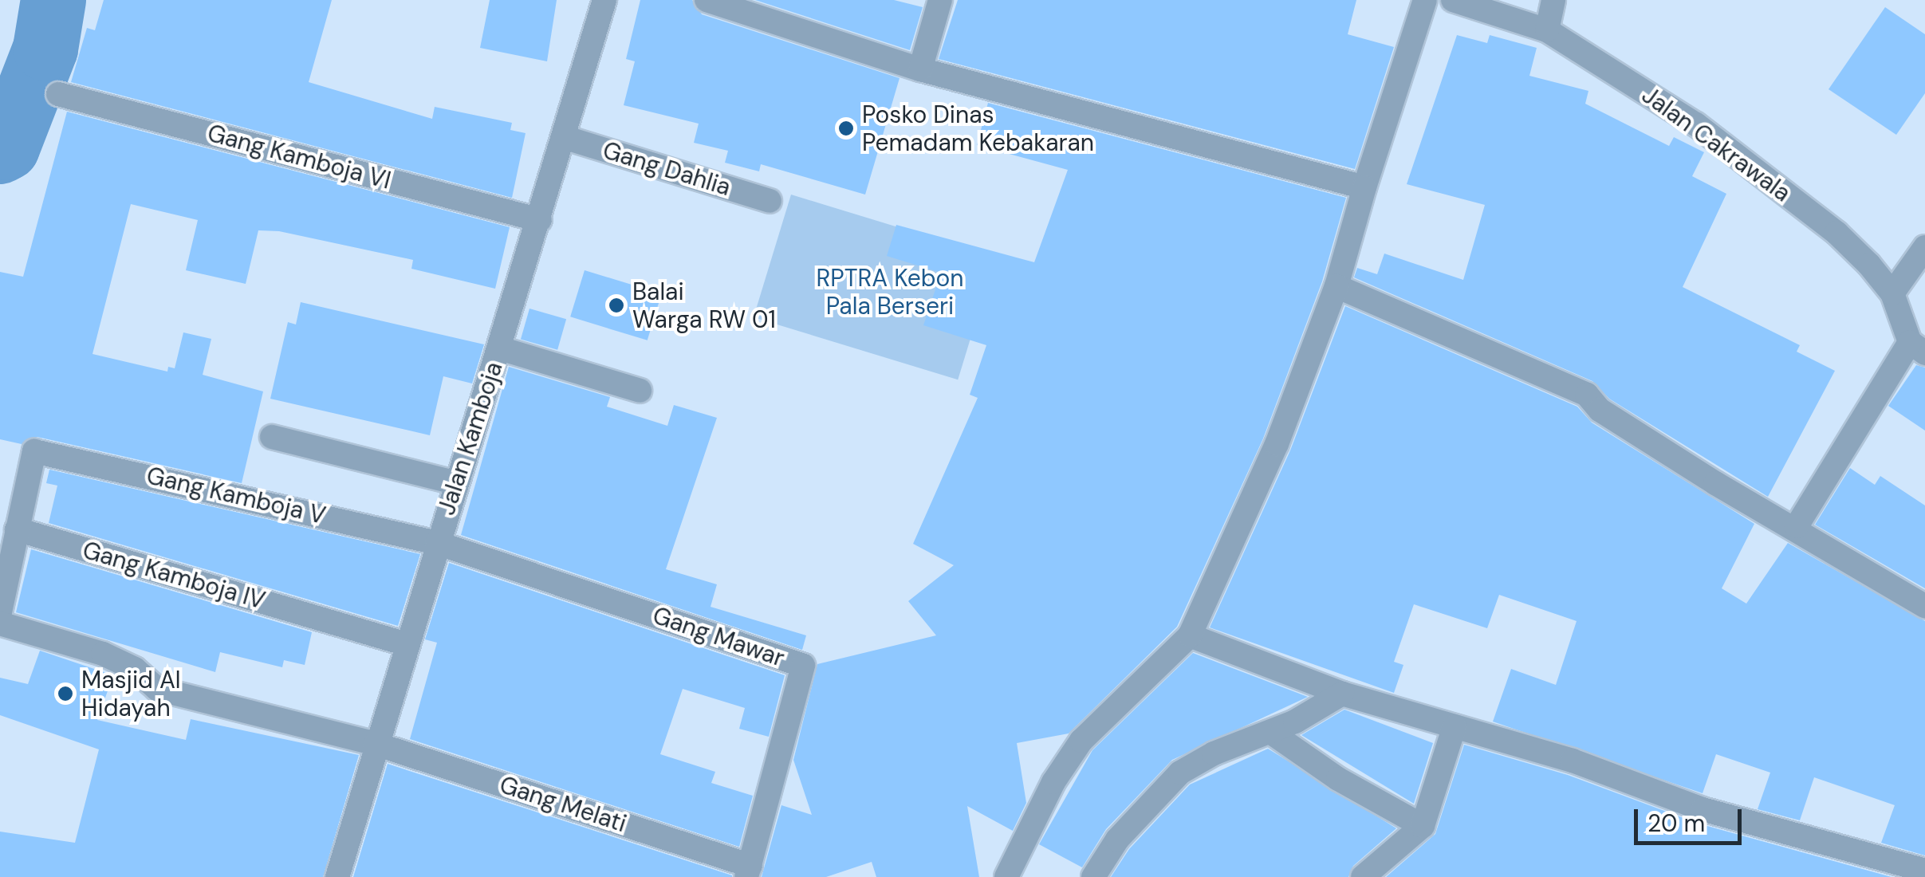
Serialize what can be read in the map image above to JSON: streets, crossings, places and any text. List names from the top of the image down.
{
  "streets": {
    "street": [
      "Jalan Cakrawala",
      "Gang Kamboja VI",
      "Gang Dahlia",
      "Jalan Kamboja",
      "Gang Kamboja V",
      "Gang Kamboja IV",
      "Gang Mawar",
      "Gang Melati"
    ]
  },
  "crossings": [
    ["Gang Kamboja VI", "Jalan Kamboja"],
    ["Gang Dahlia", "Jalan Kamboja"],
    ["Jalan Kamboja", "Gang Kamboja V"],
    ["Jalan Kamboja", "Gang Kamboja IV"],
    ["Jalan Kamboja", "Gang Mawar"],
    ["Jalan Kamboja", "Gang Melati"],
    ["Gang Kamboja V", "Gang Kamboja IV"],
    ["Gang Kamboja V", "Gang Mawar"],
    ["Gang Mawar", "Gang Melati"]
  ],
  "parks": ["RPTRA Kebon Pala Berseri"],
  "places": ["Posko Dinas Pemadam Kebakaran", "Balai Warga RW 01", "Masjid Al Hidayah"],
  "scale_bar": "20 m"
}
